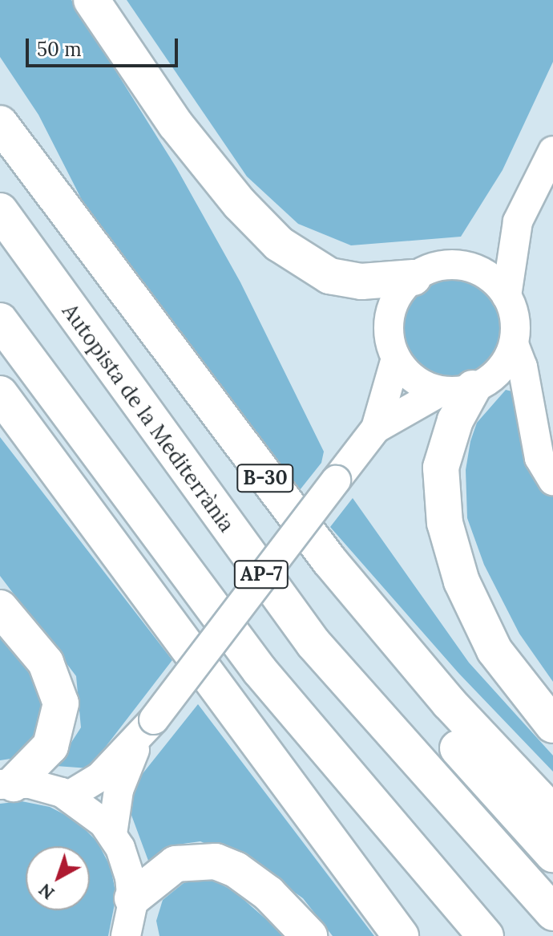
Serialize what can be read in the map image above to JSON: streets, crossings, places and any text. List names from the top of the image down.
{
  "streets": {
    "highway": ["Autopista de la Mediterrània", "B-30", "AP-7"]
  },
  "scale_bar": "50 m",
  "north": "bottom left"
}
